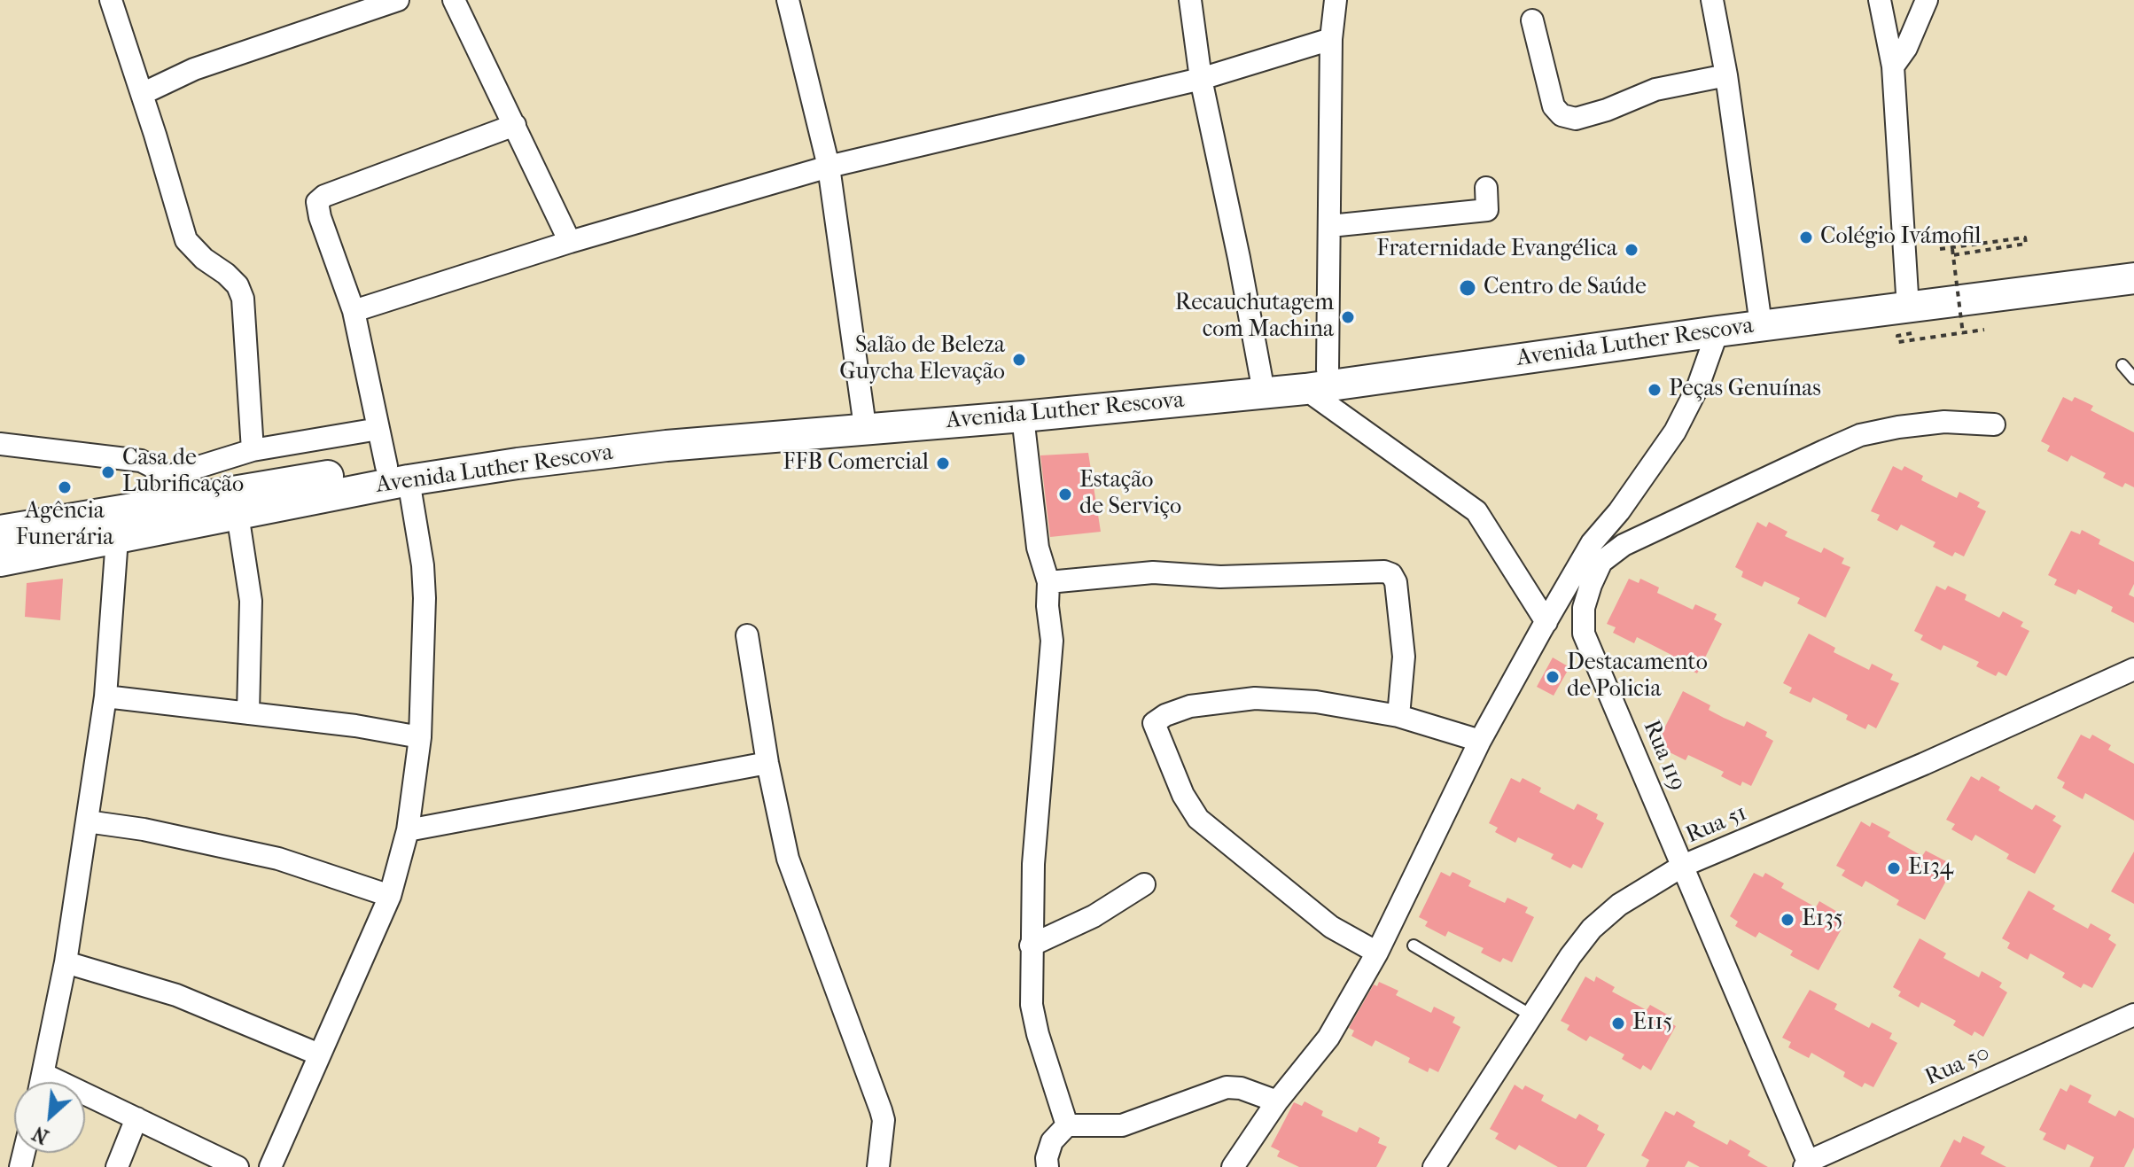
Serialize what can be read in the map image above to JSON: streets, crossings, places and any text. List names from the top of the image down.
{
  "streets": {
    "main road": ["Avenida Luther Rescova"],
    "street": ["Rua 119", "Rua 51", "Rua 50"]
  },
  "crossings": [
    ["Rua 119", "Rua 51"],
    ["Rua 119", "Rua 50"]
  ],
  "places": [
    "Colégio Ivámofil",
    "Fraternidade Evangélica",
    "Centro de Saúde",
    "Recauchutagem com Machina",
    "Salão de Beleza Guycha Elevação",
    "Peças Genuínas",
    "FFB Comercial",
    "Casa de Lubrificação",
    "Agência Funerária",
    "Estação de Serviço",
    "Destacamento de Policia",
    "E134",
    "E135",
    "E115"
  ],
  "north": "bottom left"
}
